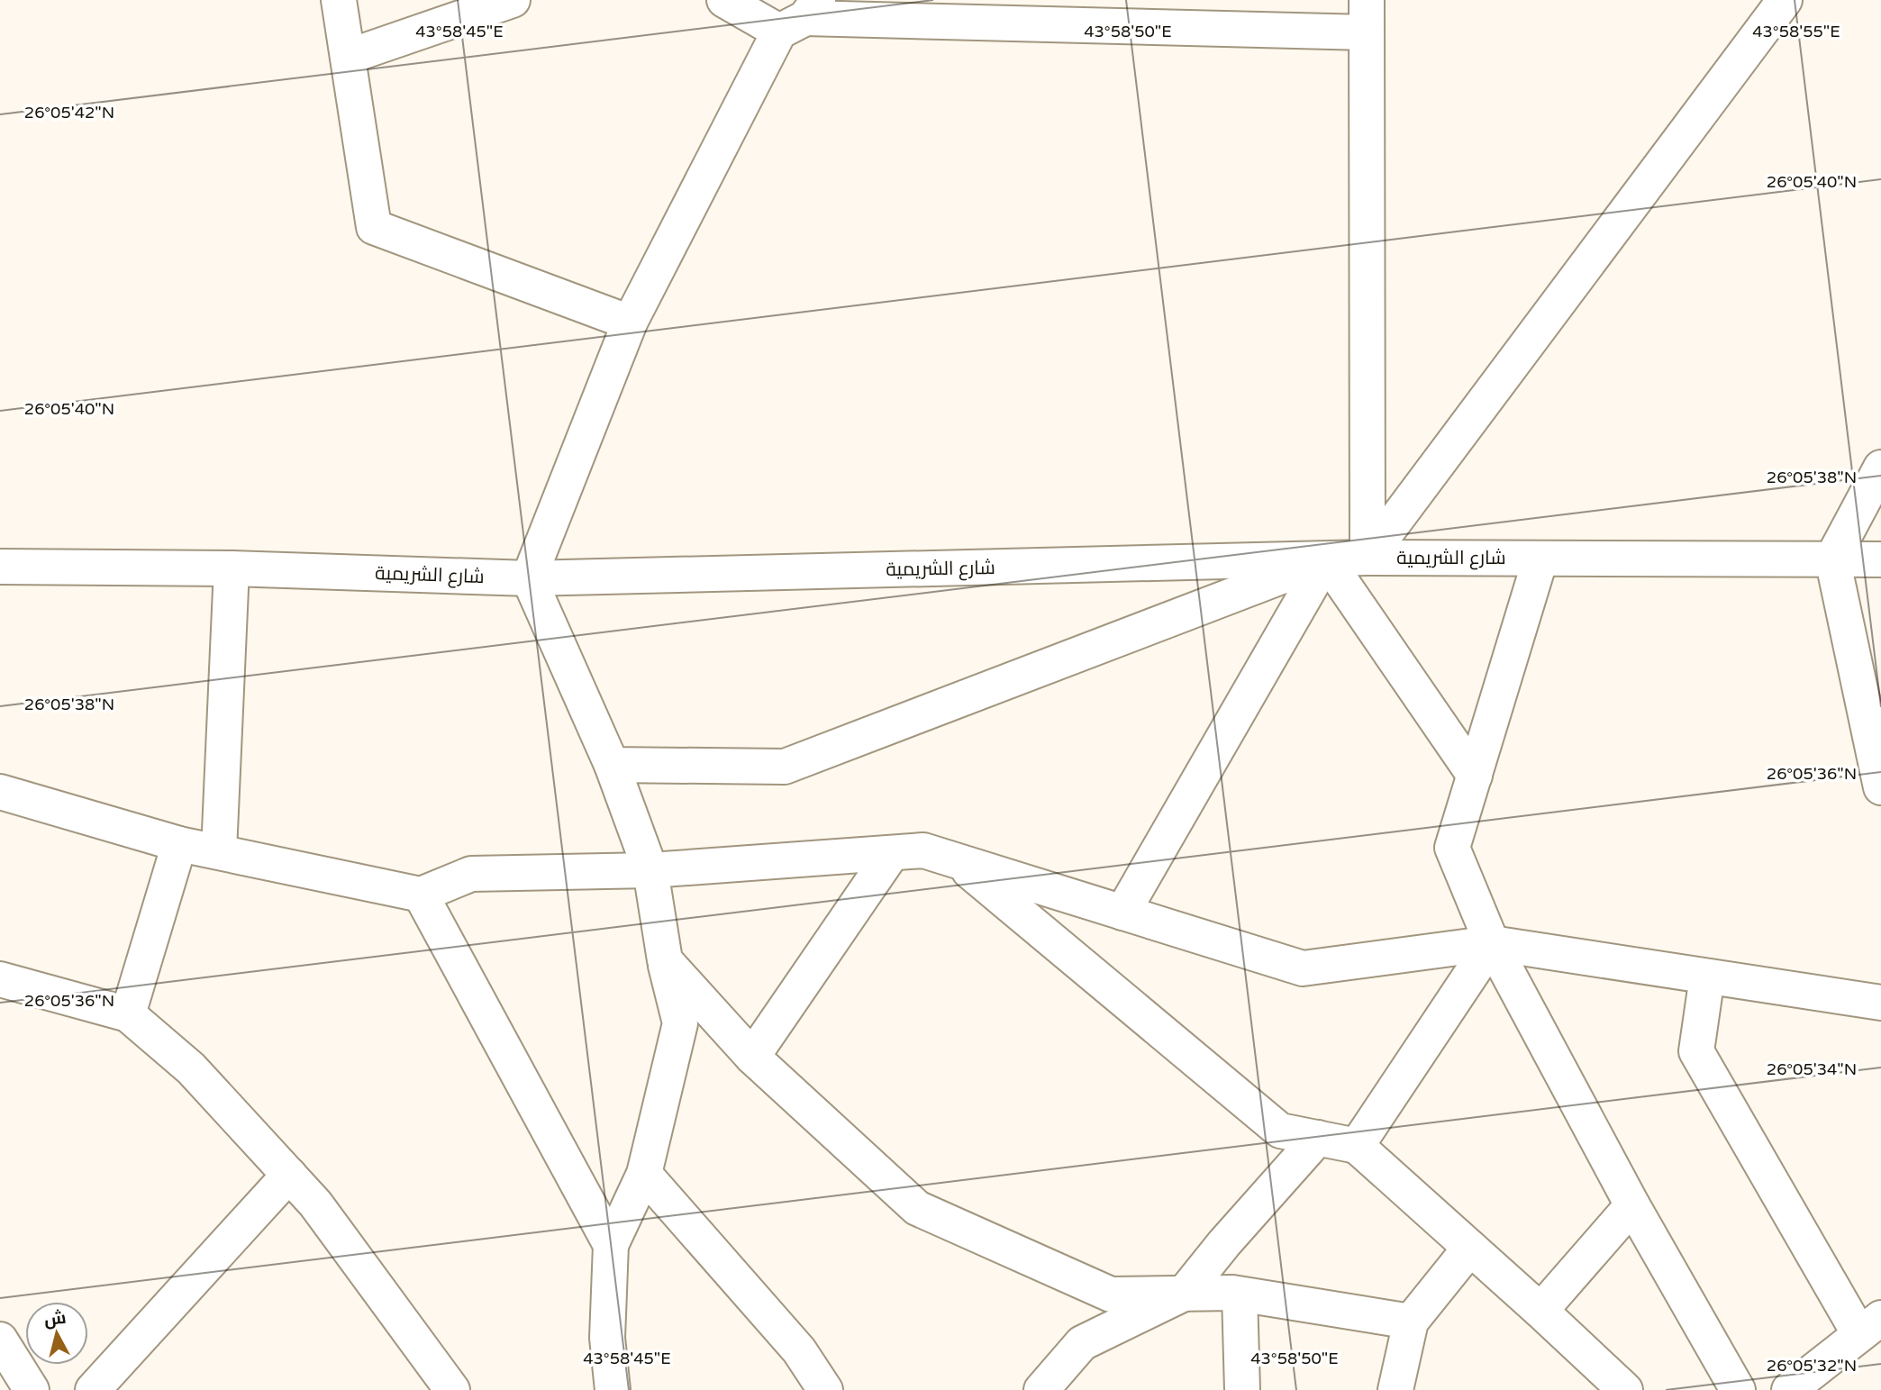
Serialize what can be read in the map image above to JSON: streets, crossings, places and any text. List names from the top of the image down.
{
  "streets": {
    "street": ["شارع الشريمية"]
  },
  "north": "top",
  "coordinates": [
    "43°58'45\"E",
    "43°58'50\"E",
    "43°58'55\"E",
    "26°05'42\"N",
    "26°05'40\"N",
    "26°05'38\"N",
    "26°05'36\"N",
    "26°05'34\"N",
    "26°05'32\"N"
  ]
}
